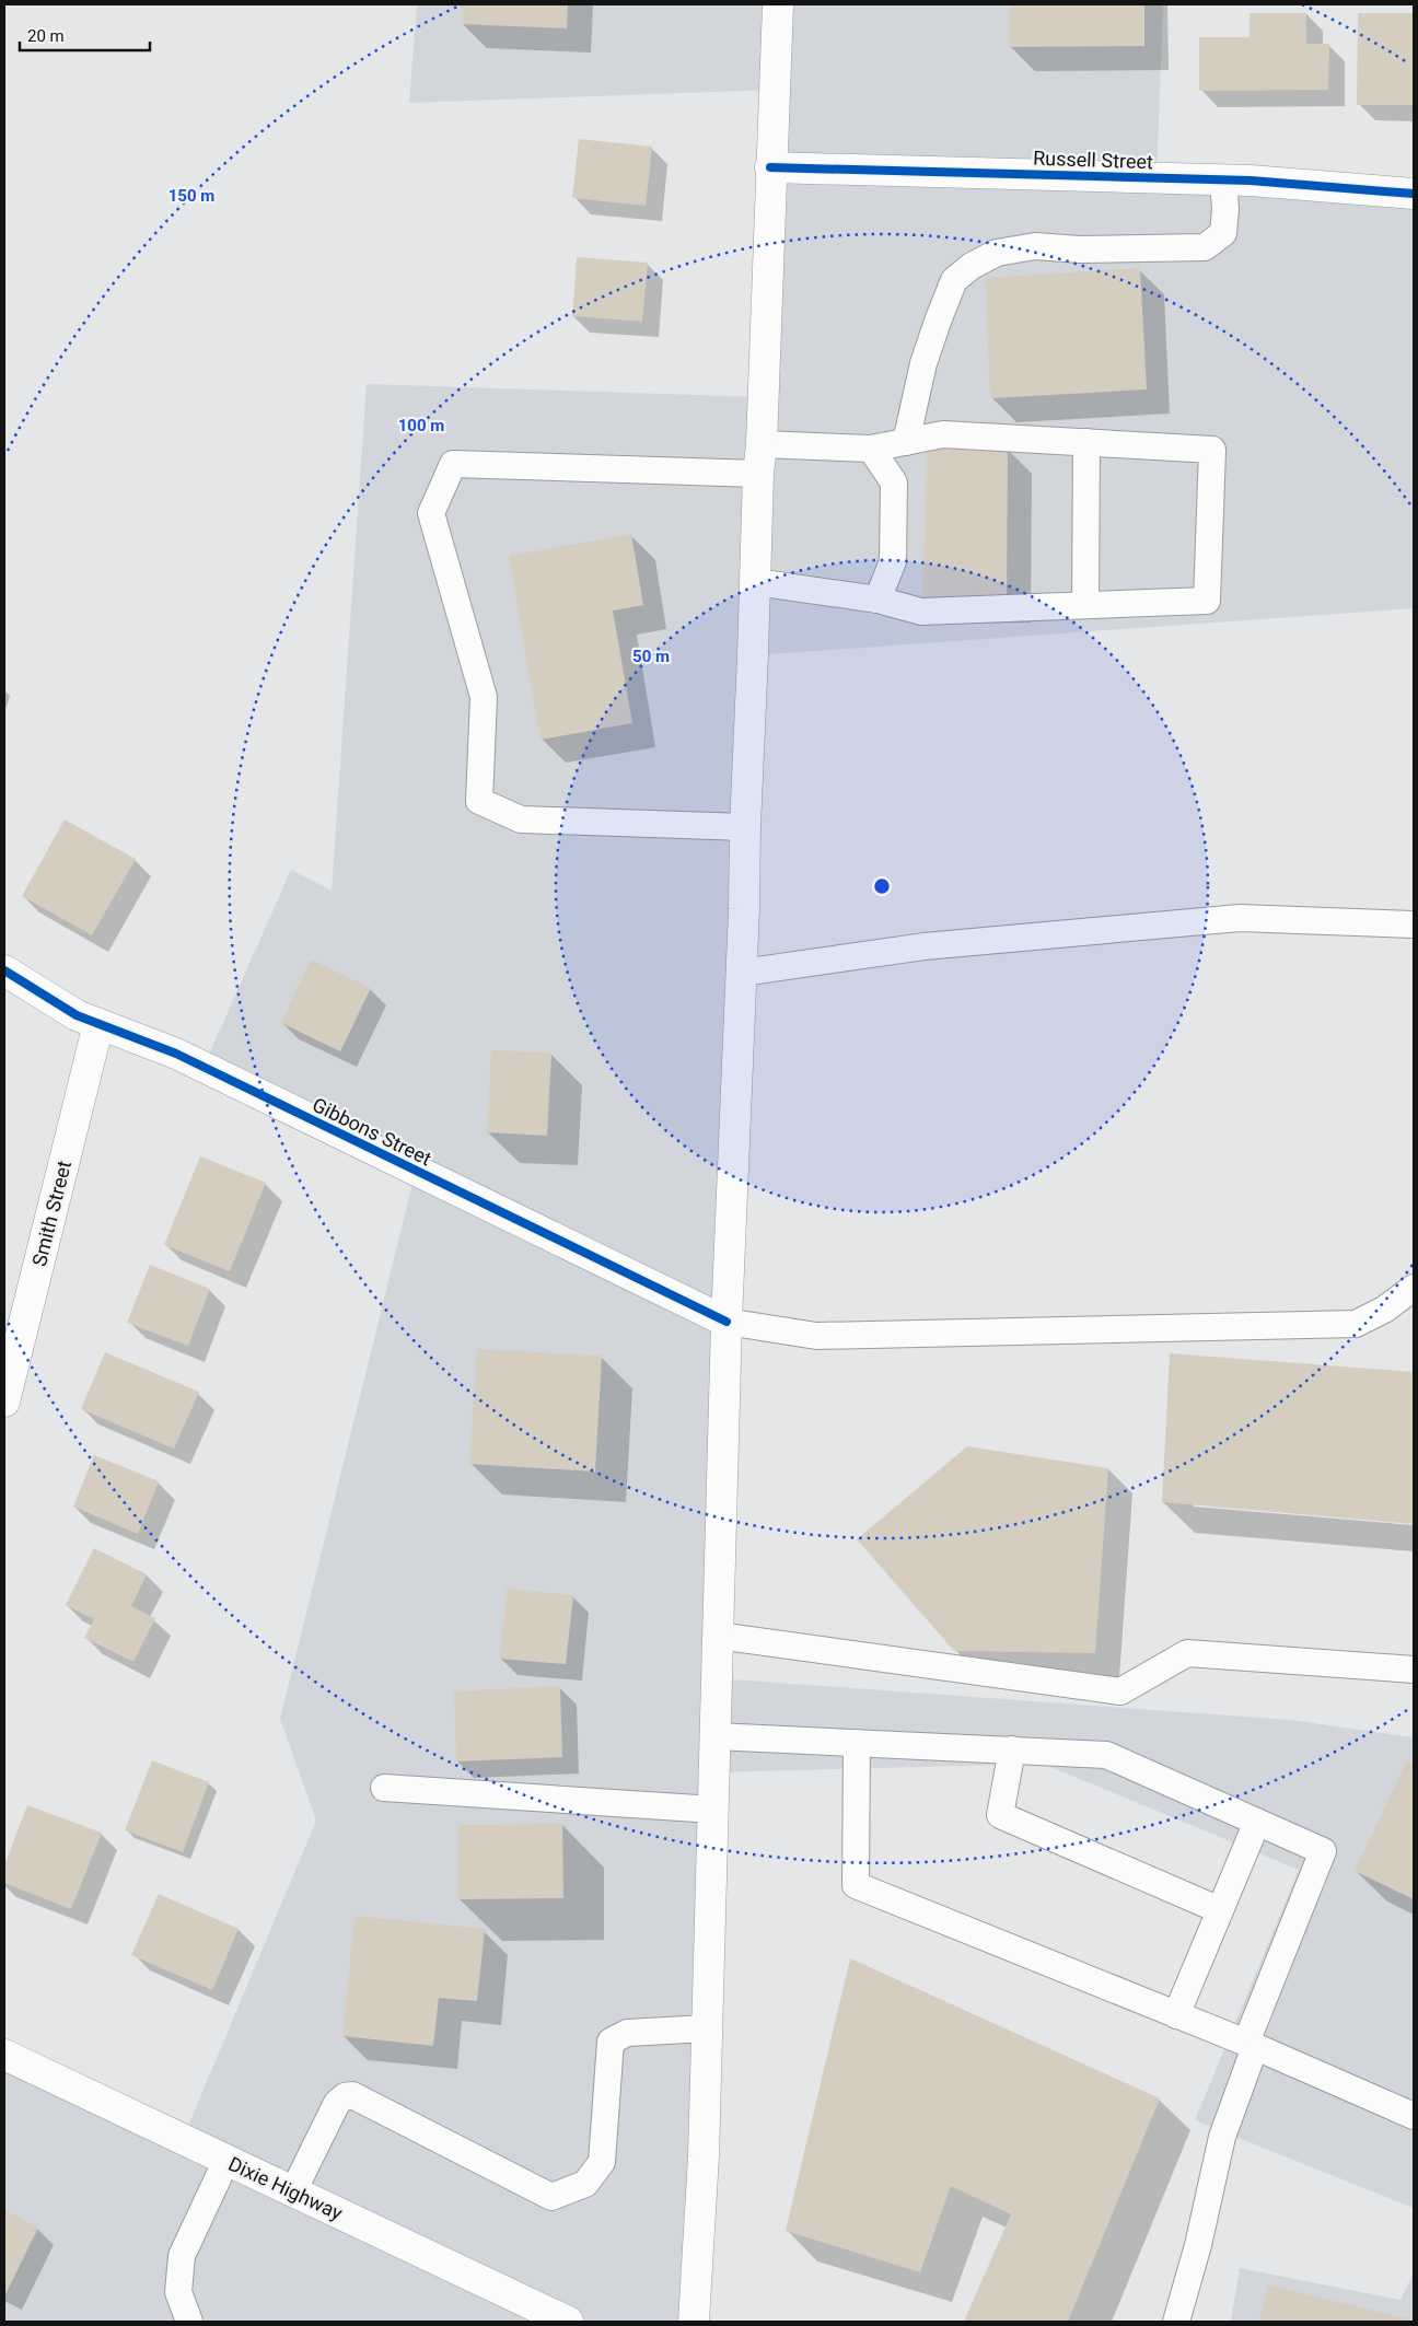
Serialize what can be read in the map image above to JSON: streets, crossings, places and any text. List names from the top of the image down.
{
  "streets": {
    "main road": [
      "Russell Street",
      "Gibbons Street",
      "Smith Street",
      "Dixie Highway"
    ]
  },
  "crossings": [
    ["Gibbons Street", "Smith Street"]
  ],
  "scale_bar": "20 m",
  "rings": ["150 m", "100 m", "50 m"]
}
